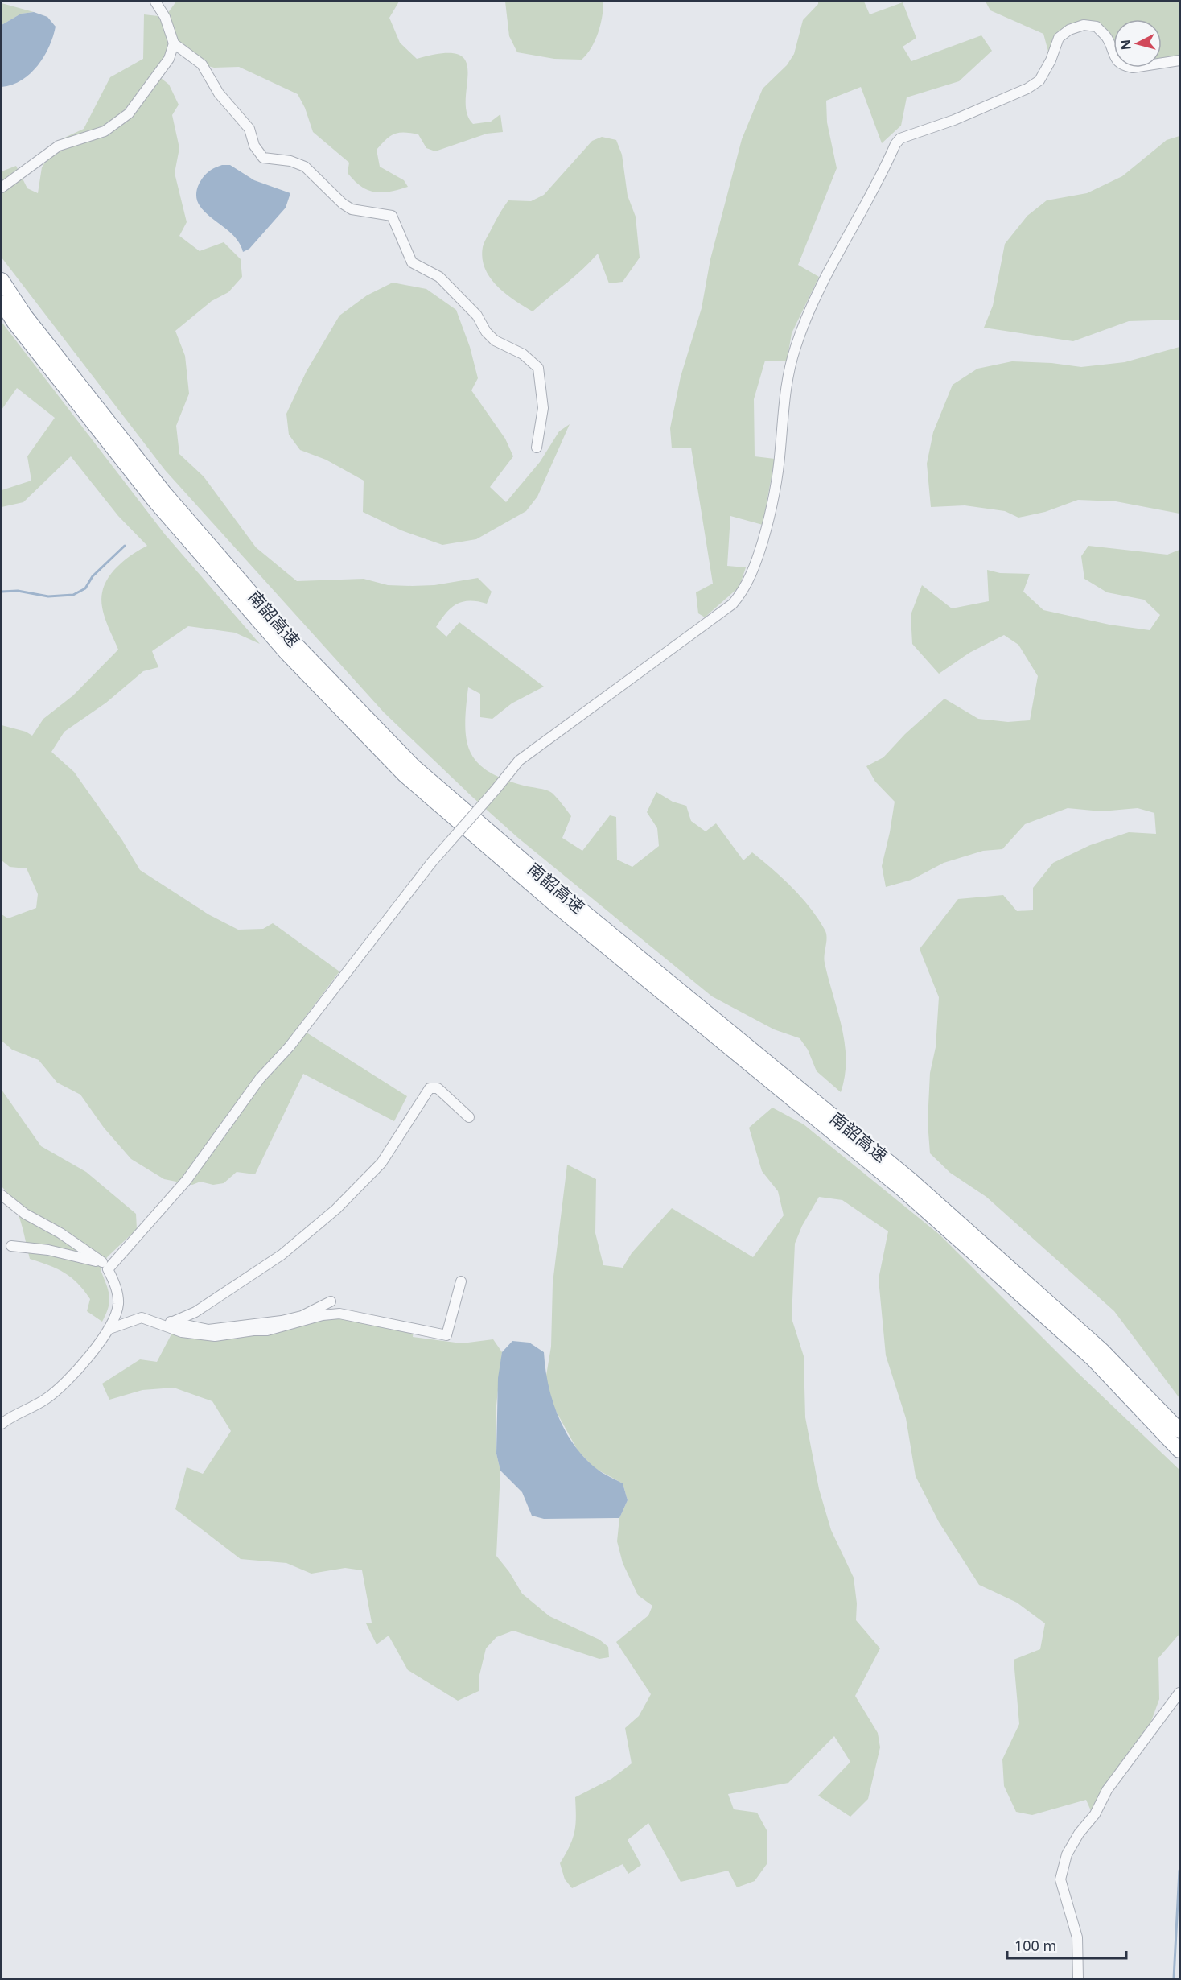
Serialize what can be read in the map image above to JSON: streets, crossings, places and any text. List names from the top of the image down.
{
  "streets": {
    "highway": ["南韶高速"]
  },
  "scale_bar": "100 m",
  "north": "left"
}
